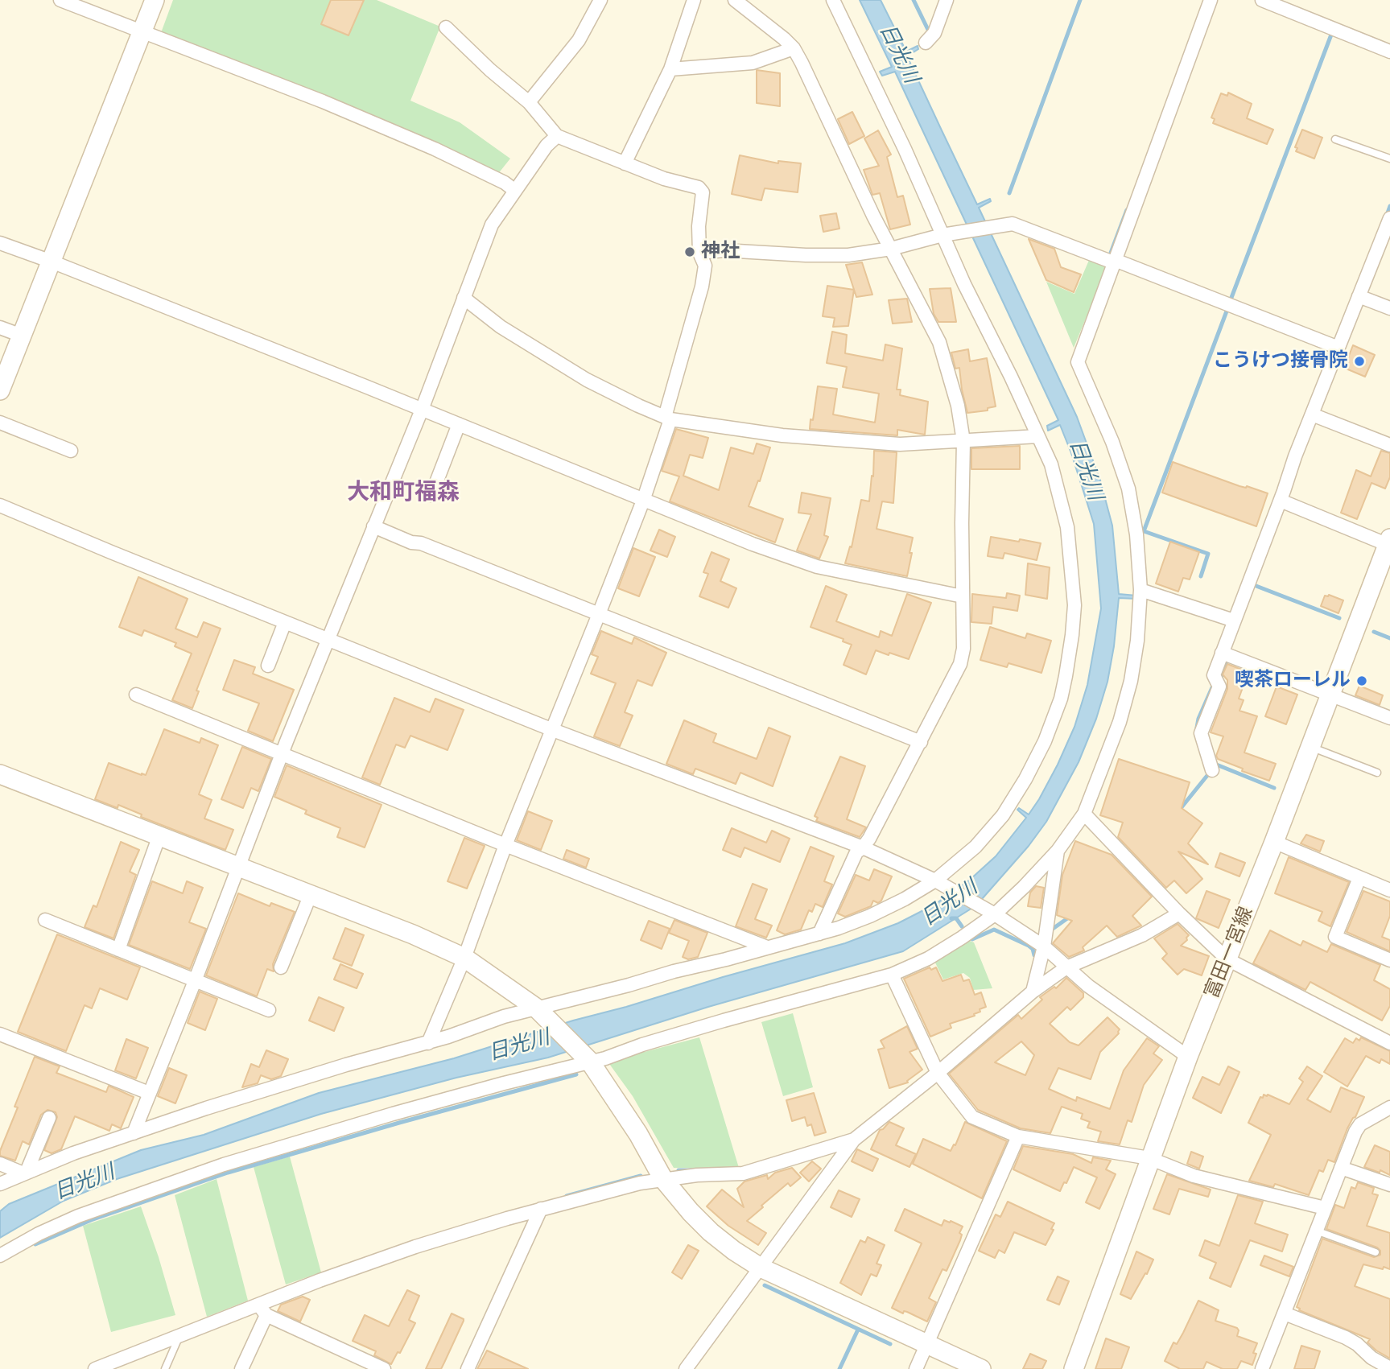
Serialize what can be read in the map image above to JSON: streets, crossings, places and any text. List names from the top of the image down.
{
  "streets": {
    "street": ["富田一宮線"]
  },
  "districts": ["大和町福森"],
  "water": ["日光川"],
  "places": ["神社", "こうけつ接骨院", "喫茶ローレル"]
}
